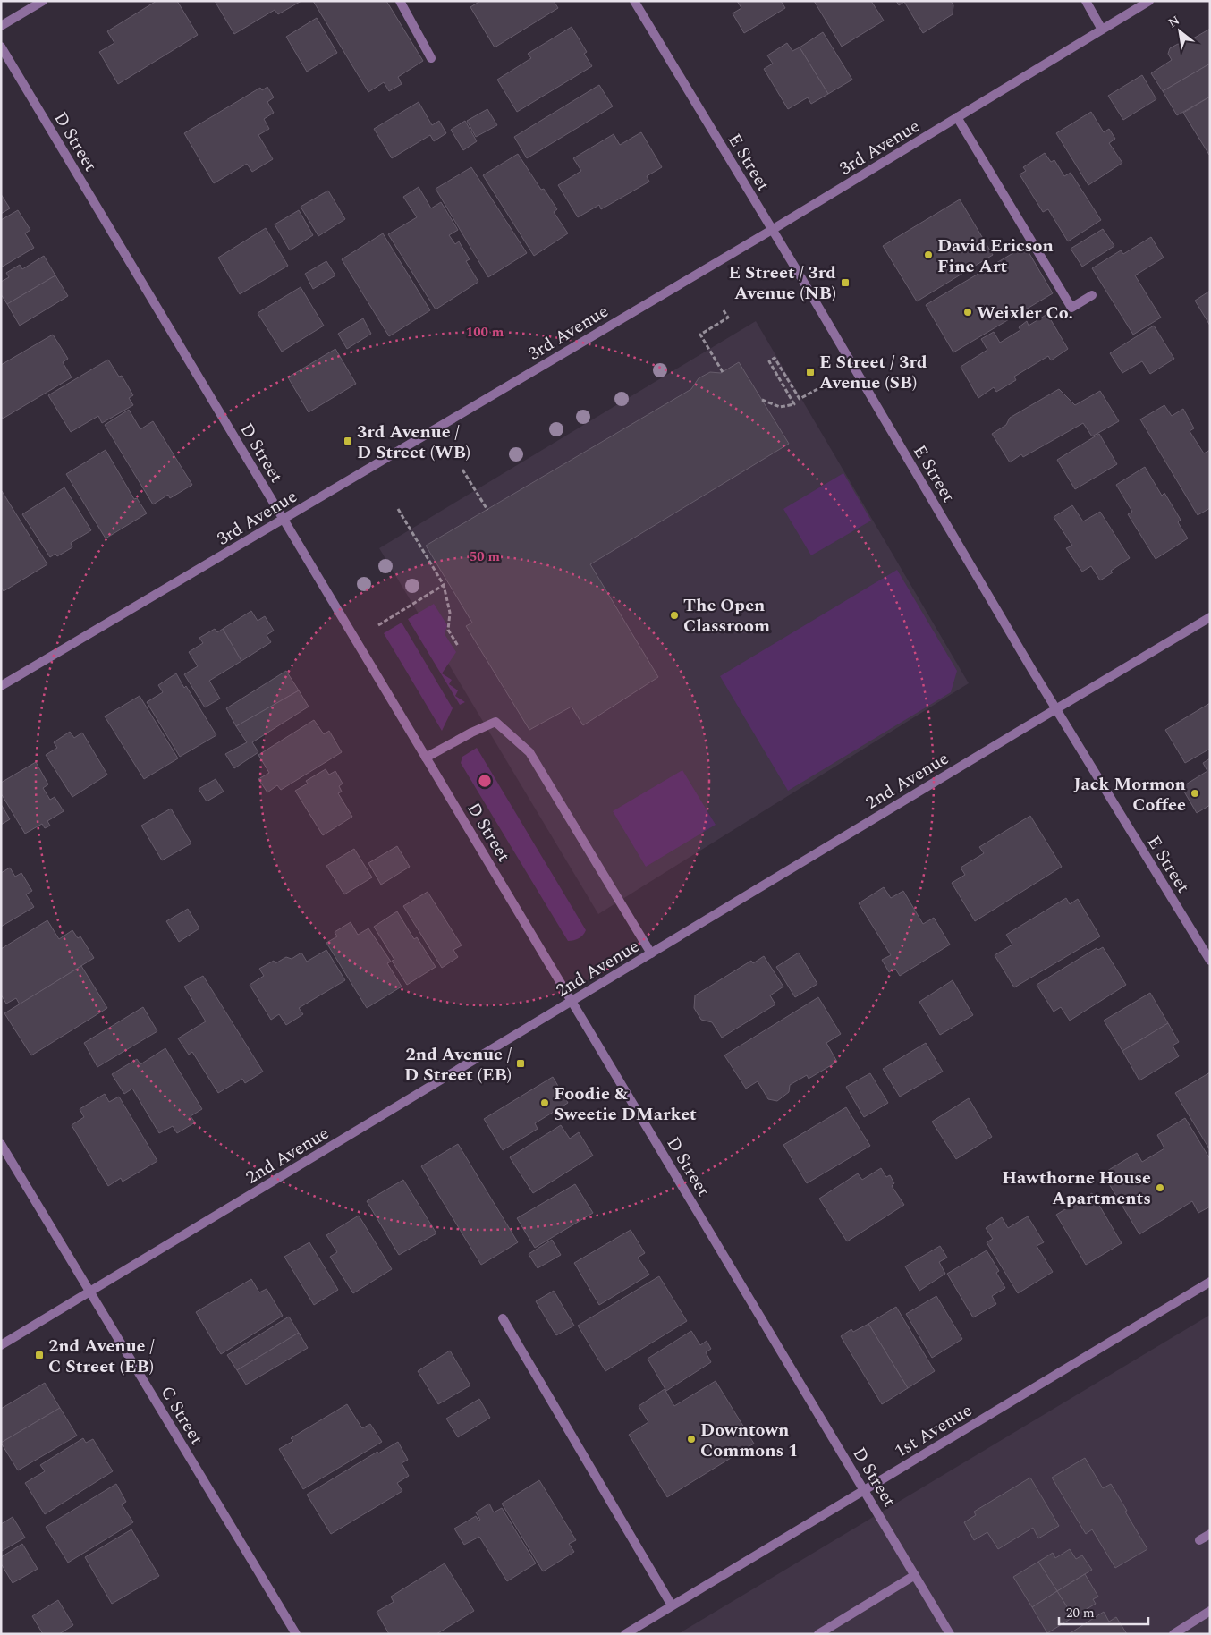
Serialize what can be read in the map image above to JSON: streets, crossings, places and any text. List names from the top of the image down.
{
  "streets": {
    "street": [
      "D Street",
      "3rd Avenue",
      "E Street",
      "2nd Avenue",
      "C Street",
      "1st Avenue"
    ]
  },
  "crossings": [
    ["D Street", "3rd Avenue"],
    ["D Street", "2nd Avenue"],
    ["D Street", "1st Avenue"],
    ["3rd Avenue", "E Street"],
    ["E Street", "2nd Avenue"],
    ["2nd Avenue", "C Street"]
  ],
  "places": {
    "other": [
      "David Ericson Fine Art",
      "Weixler Co.",
      "The Open Classroom",
      "Jack Mormon Coffee",
      "Foodie & Sweetie DMarket",
      "Hawthorne House Apartments",
      "Downtown Commons 1"
    ],
    "transit": [
      "E Street / 3rd Avenue (NB)",
      "E Street / 3rd Avenue (SB)",
      "3rd Avenue / D Street (WB)",
      "2nd Avenue / D Street (EB)",
      "2nd Avenue / C Street (EB)"
    ]
  },
  "scale_bar": "20 m",
  "north": "top left",
  "rings": ["100 m", "50 m"]
}
